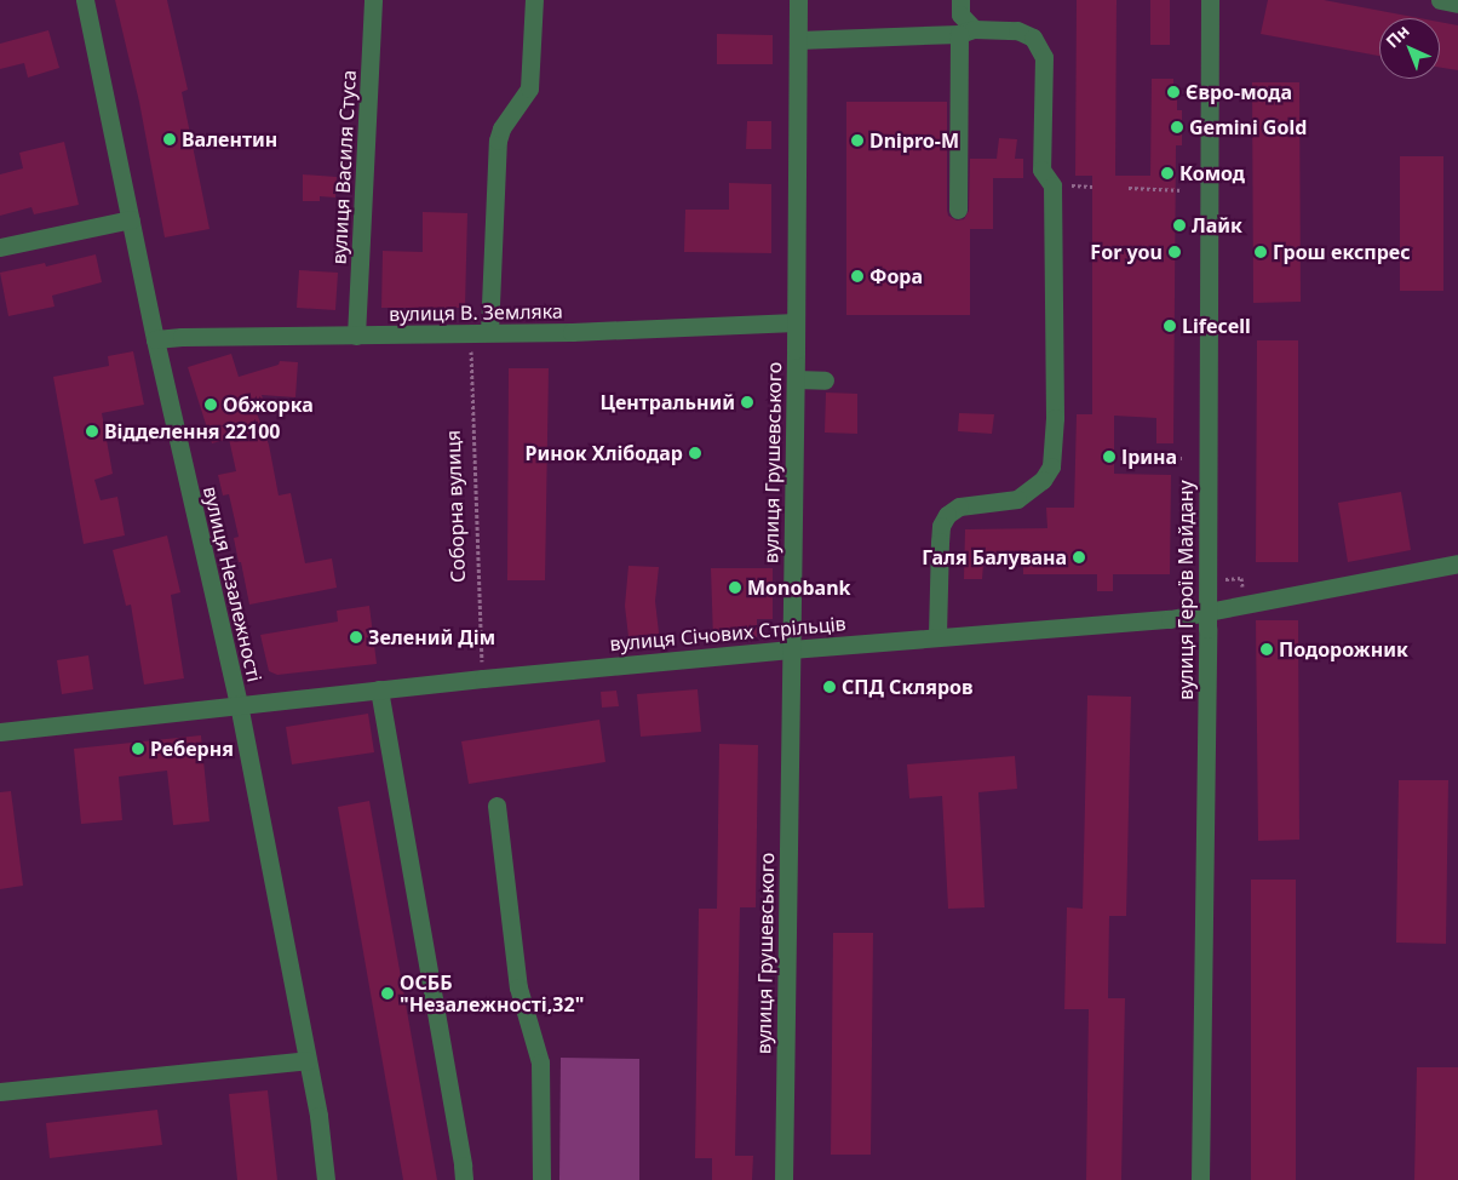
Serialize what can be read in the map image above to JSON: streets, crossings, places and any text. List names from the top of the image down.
{
  "streets": {
    "street": [
      "вулиця Василя Стуса",
      "вулиця В. Земляка",
      "вулиця Грушевського",
      "вулиця Незалежності",
      "вулиця Героїв Майдану",
      "вулиця Січових Стрільців"
    ],
    "path": ["Соборна вулиця"]
  },
  "crossings": [
    ["вулиця Василя Стуса", "вулиця В. Земляка"],
    ["вулиця В. Земляка", "вулиця Грушевського"],
    ["вулиця В. Земляка", "Соборна вулиця"],
    ["вулиця В. Земляка", "вулиця Незалежності"],
    ["вулиця Грушевського", "вулиця Січових Стрільців"],
    ["Соборна вулиця", "вулиця Січових Стрільців"],
    ["вулиця Незалежності", "вулиця Січових Стрільців"],
    ["вулиця Героїв Майдану", "вулиця Січових Стрільців"]
  ],
  "places": [
    "Євро-мода",
    "Gemini Gold",
    "Валентин",
    "Dnipro-M",
    "Комод",
    "Лайк",
    "For you",
    "Грош експрес",
    "Фора",
    "Lifecell",
    "Центральний",
    "Обжорка",
    "Відделення 22100",
    "Ринок Хлібодар",
    "Ірина",
    "Галя Балувана",
    "Monobank",
    "Зелений Дім",
    "Подорожник",
    "СПД Скляров",
    "Реберня",
    "ОСББ \"Незалежності,32\""
  ],
  "north": "top left"
}
